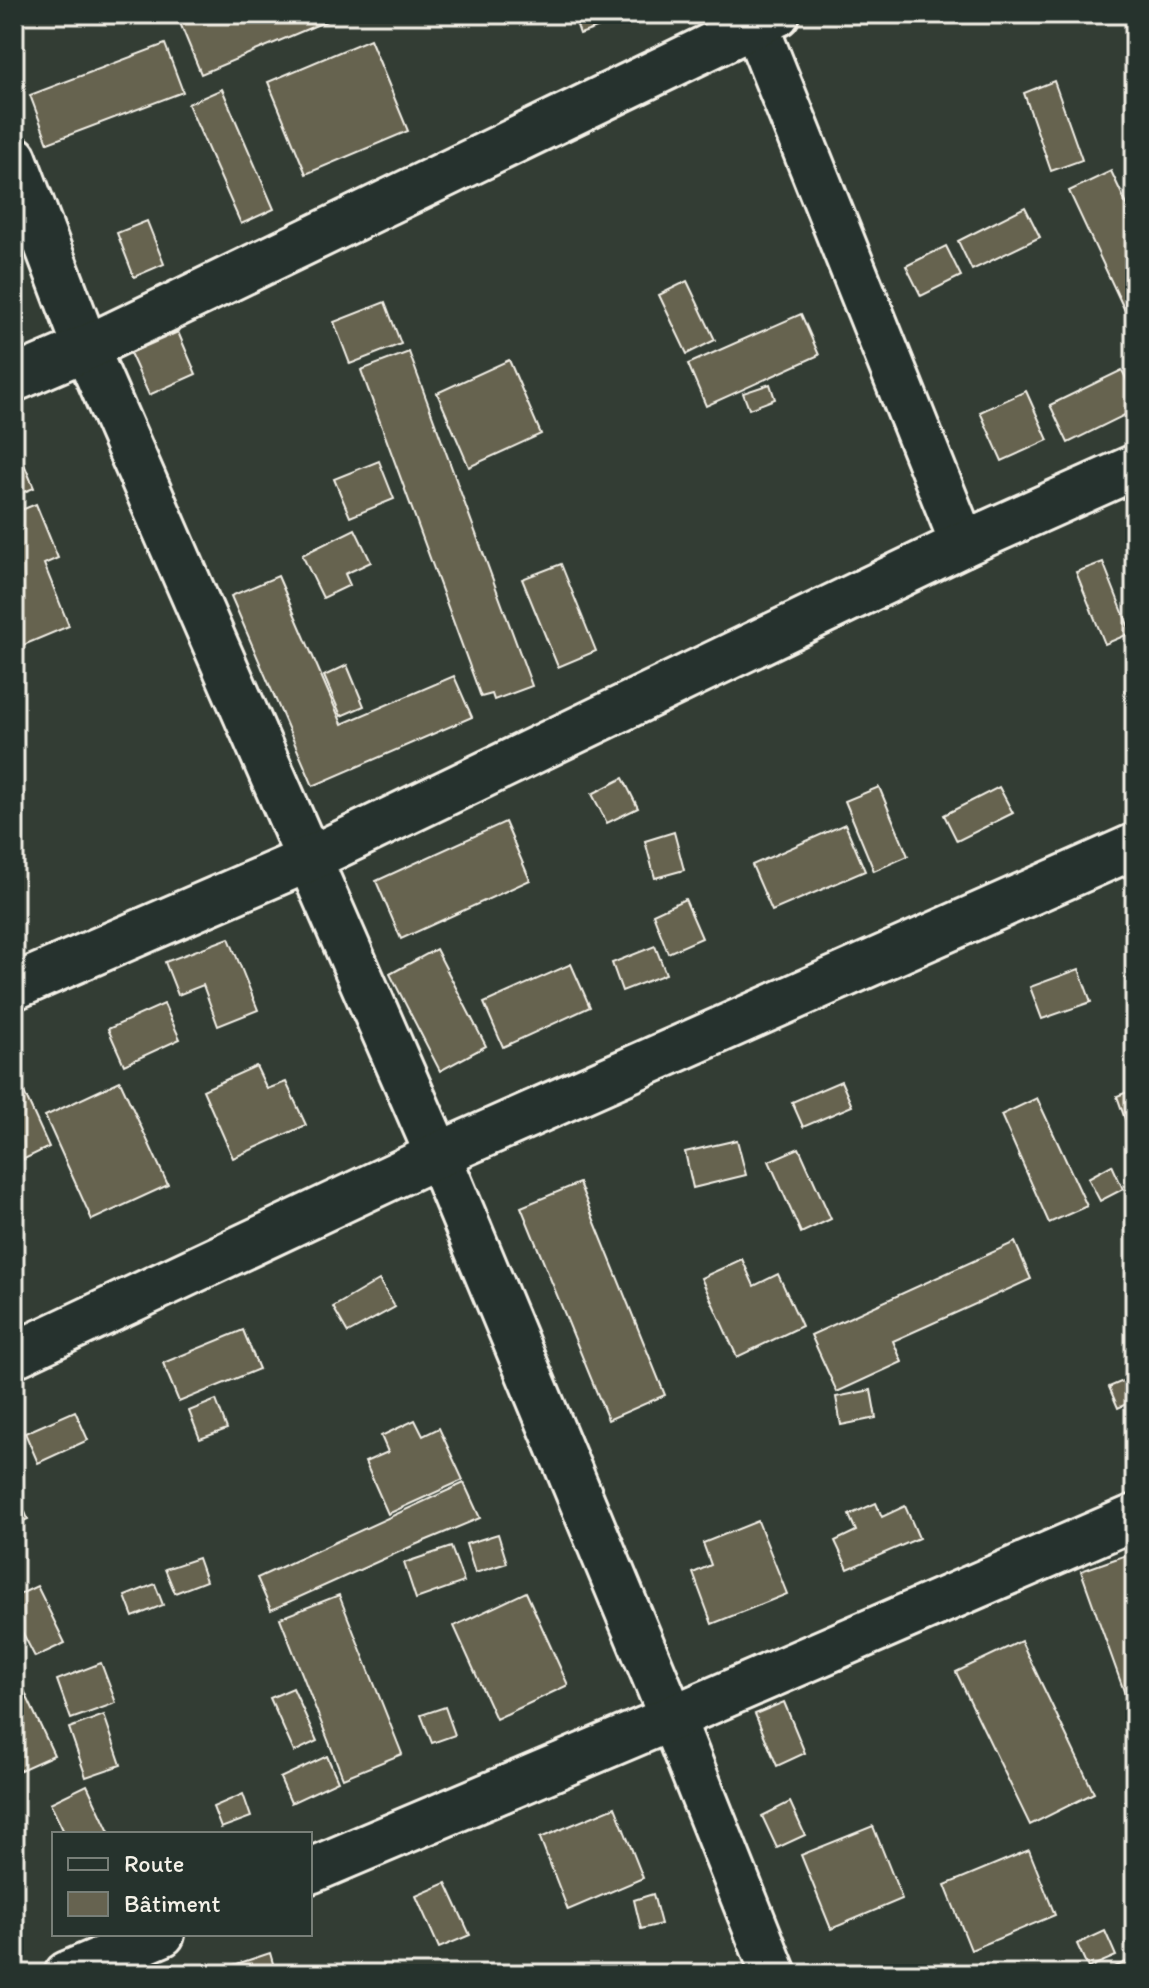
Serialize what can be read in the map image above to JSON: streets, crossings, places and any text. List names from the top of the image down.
{
  "legend": ["Route", "Bâtiment"]
}
